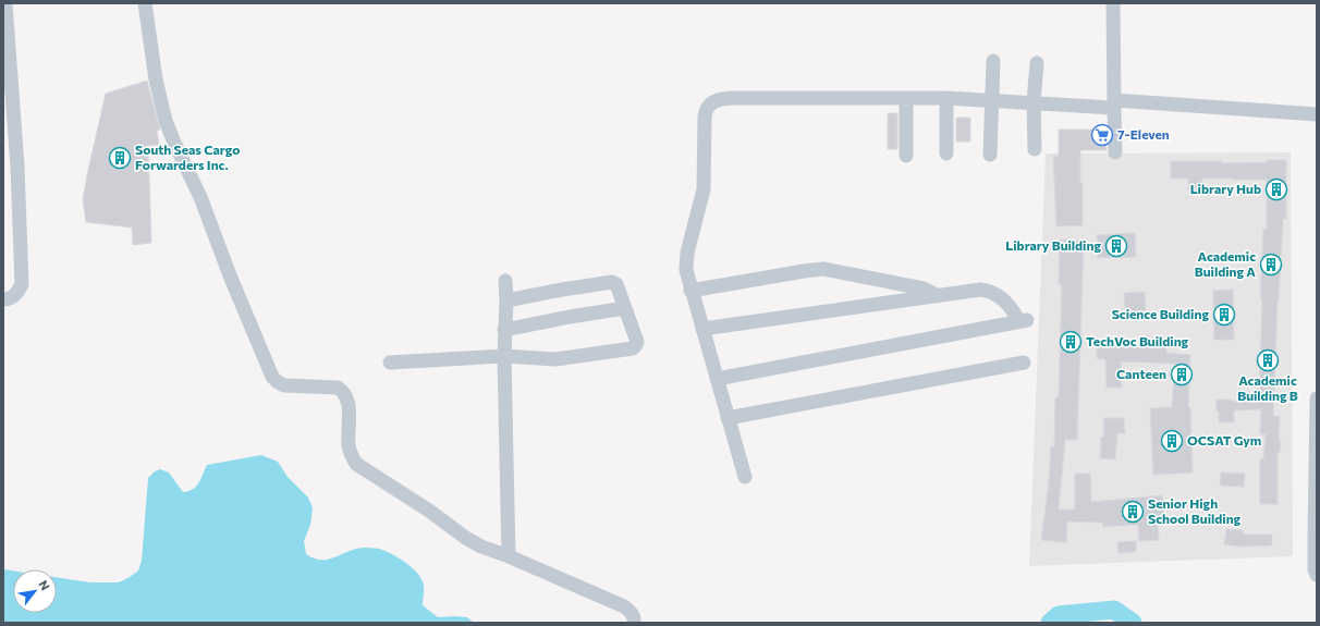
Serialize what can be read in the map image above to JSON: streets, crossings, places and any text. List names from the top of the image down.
{
  "places": {
    "supermarket": ["7-Eleven"],
    "building": [
      "South Seas Cargo Forwarders Inc.",
      "Library Hub",
      "Library Building",
      "Academic Building A",
      "Science Building",
      "TechVoc Building",
      "Academic Building B",
      "Canteen",
      "OCSAT Gym",
      "Senior High School Building"
    ]
  },
  "north": "top right"
}
